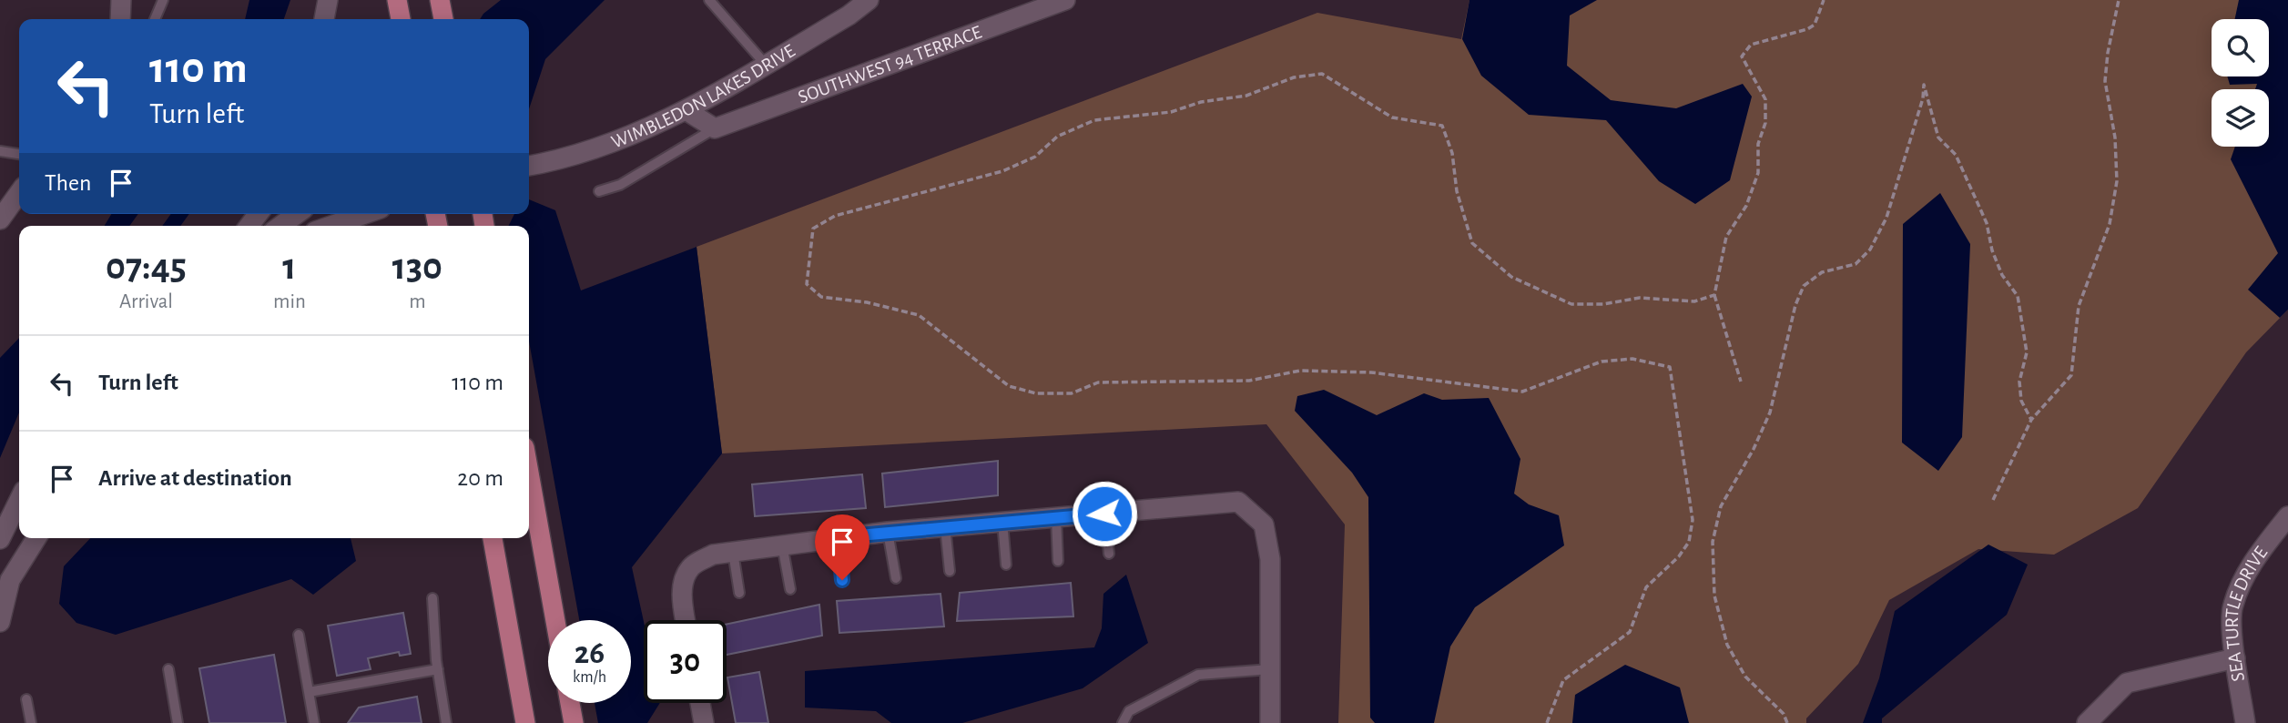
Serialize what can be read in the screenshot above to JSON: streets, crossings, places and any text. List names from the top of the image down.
{
  "streets": {
    "street": ["SOUTHWEST 94 TERRACE", "WIMBLEDON LAKES DRIVE", "SEA TURTLE DRIVE"]
  },
  "page": {
    "turn": ["110 m", "Turn left"],
    "then": "Then",
    "eta": [
      "07:45",
      "Arrival",
      "1",
      "min",
      "130",
      "m"
    ],
    "list": [
      {
        "name": "Turn left",
        "value": "110 m"
      },
      {
        "name": "Arrive at destination",
        "value": "20 m"
      }
    ],
    "speed": "26 km/h",
    "limit": "30"
  }
}
